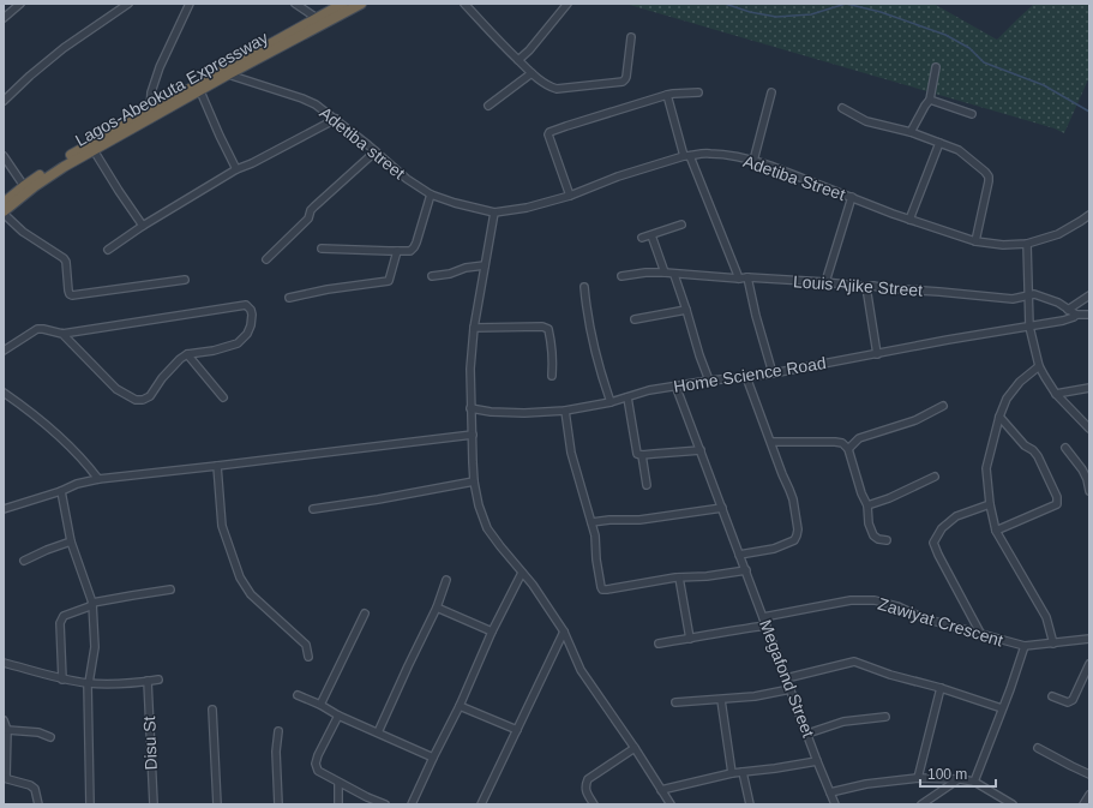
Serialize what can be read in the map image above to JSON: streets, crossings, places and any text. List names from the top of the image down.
{
  "streets": {
    "highway": ["Lagos-Abeokuta Expressway"],
    "street": [
      "Adetiba street",
      "Adetiba Street",
      "Louis Ajike Street",
      "Home Science Road",
      "Zawiyat Crescent",
      "Megafond Street",
      "Disu St"
    ]
  },
  "crossings": [
    ["Lagos-Abeokuta Expressway", "Adetiba street"],
    ["Adetiba street", "Adetiba Street"],
    ["Louis Ajike Street", "Home Science Road"],
    ["Home Science Road", "Megafond Street"],
    ["Zawiyat Crescent", "Megafond Street"]
  ],
  "scale_bar": "100 m"
}
